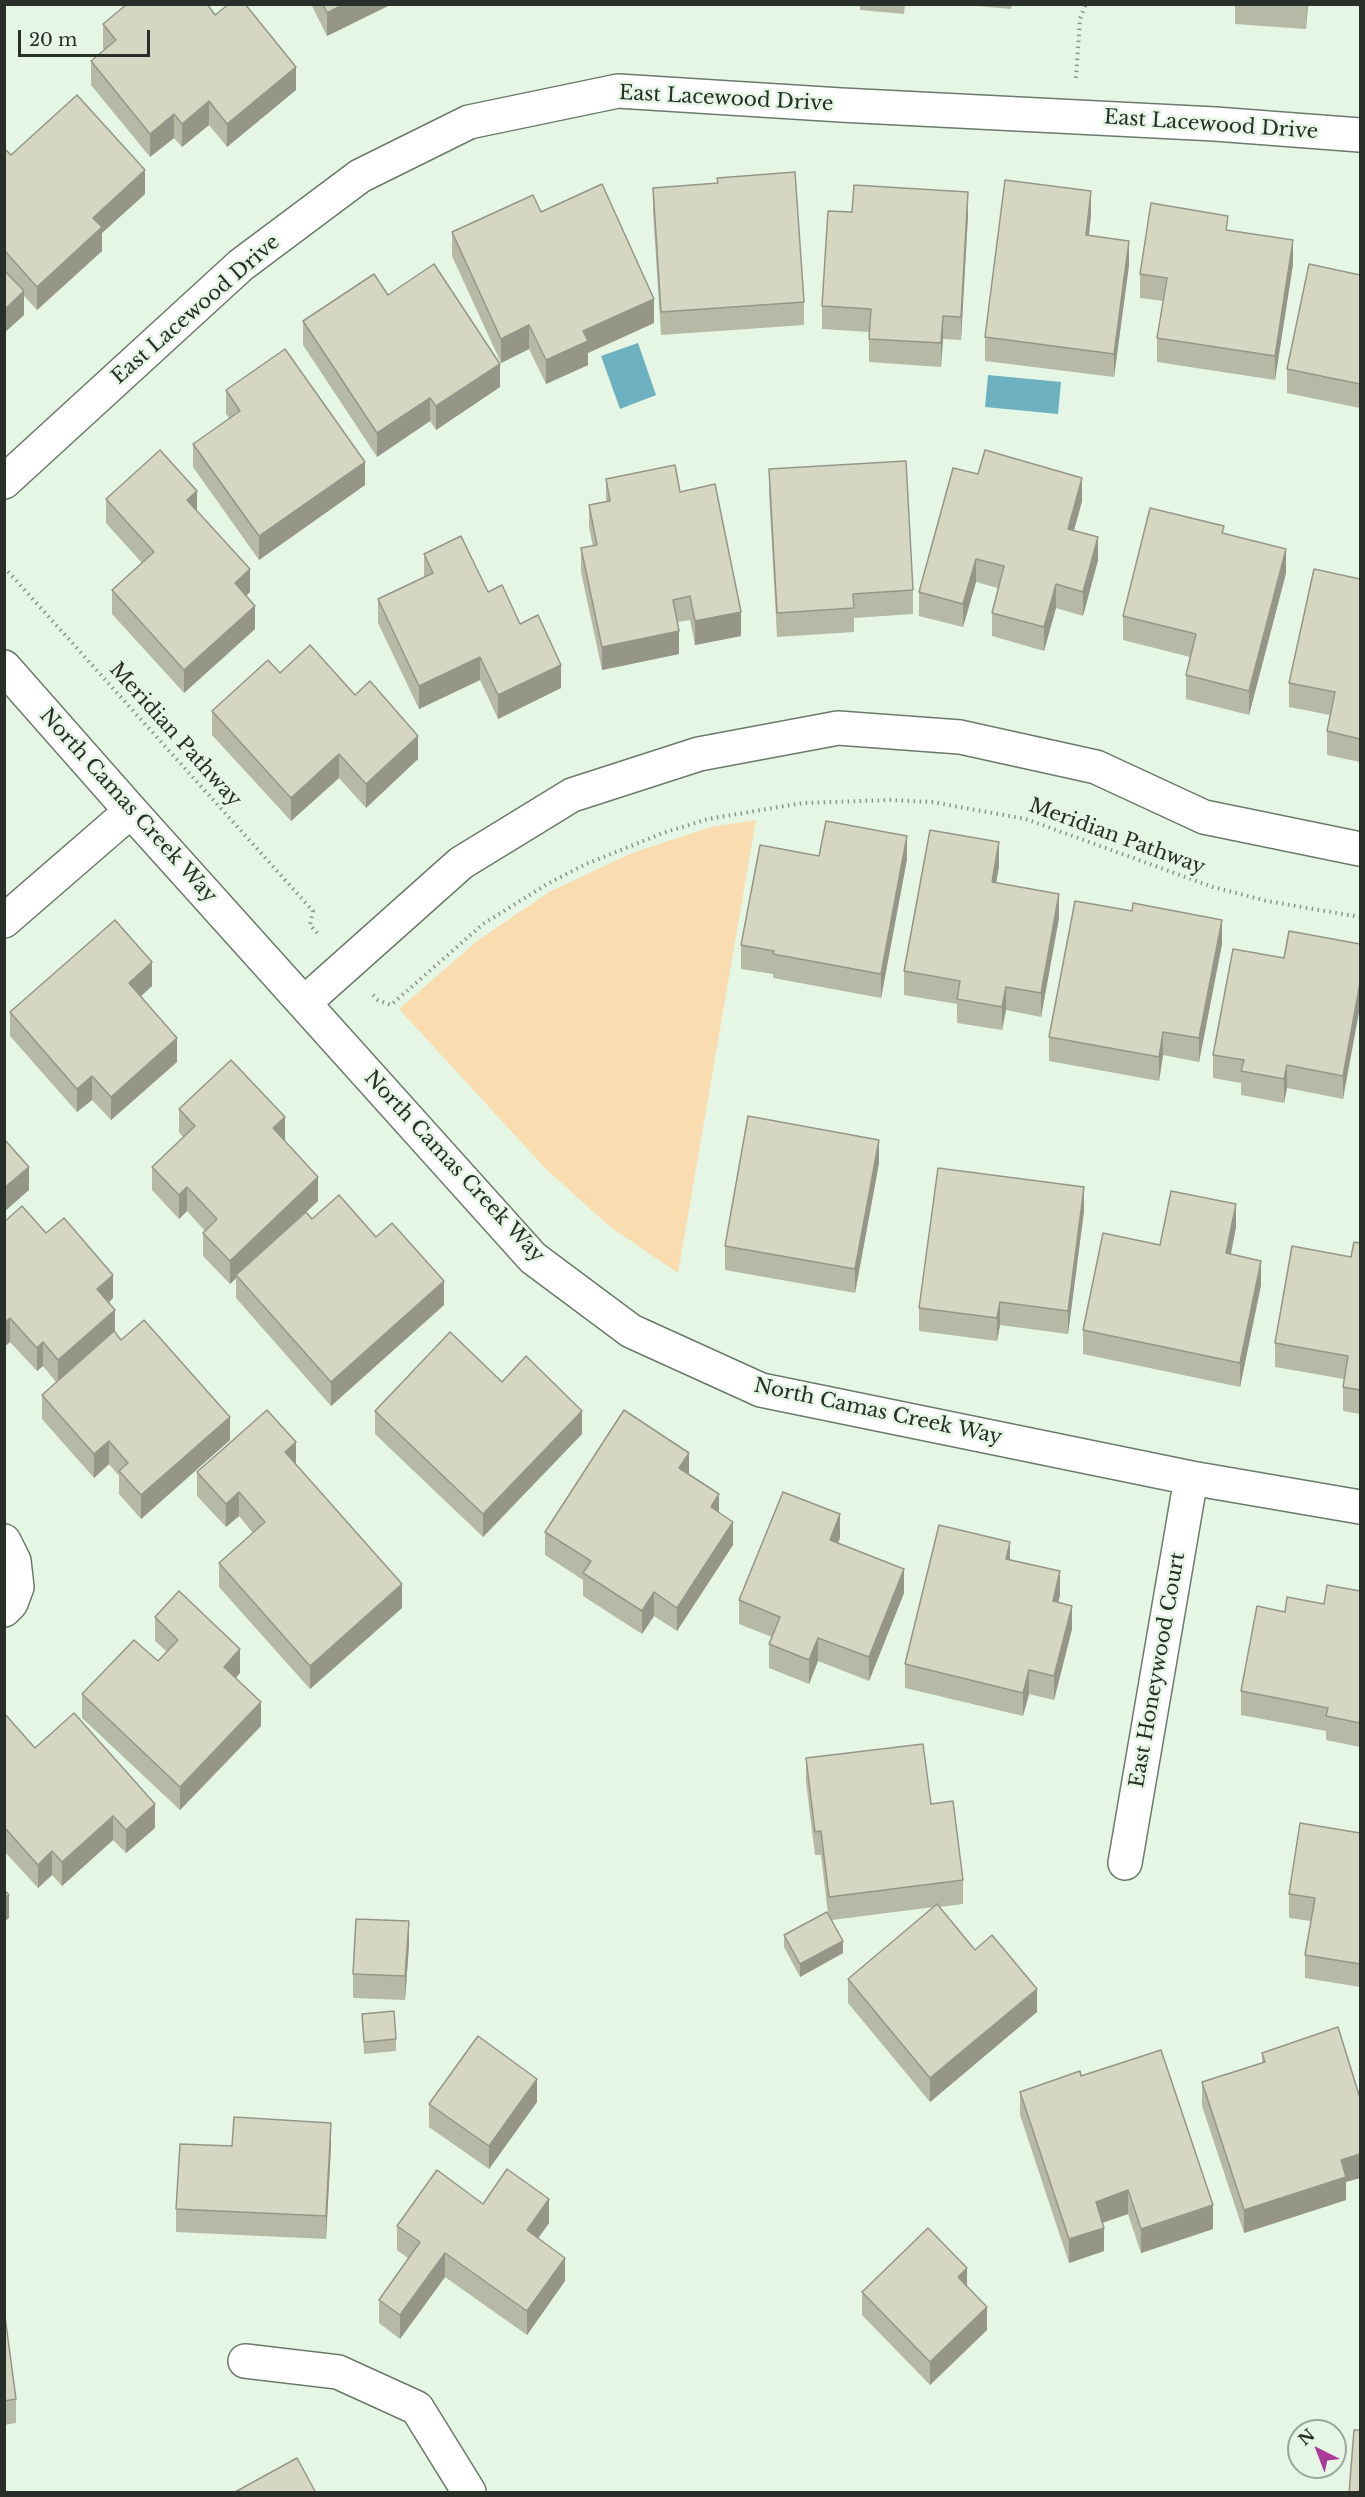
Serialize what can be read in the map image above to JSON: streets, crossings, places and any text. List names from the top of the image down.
{
  "streets": {
    "street": ["East Lacewood Drive", "North Camas Creek Way", "East Honeywood Court"],
    "path": ["Meridian Pathway"]
  },
  "crossings": [
    ["North Camas Creek Way", "East Honeywood Court"]
  ],
  "scale_bar": "20 m",
  "north": "top left"
}
